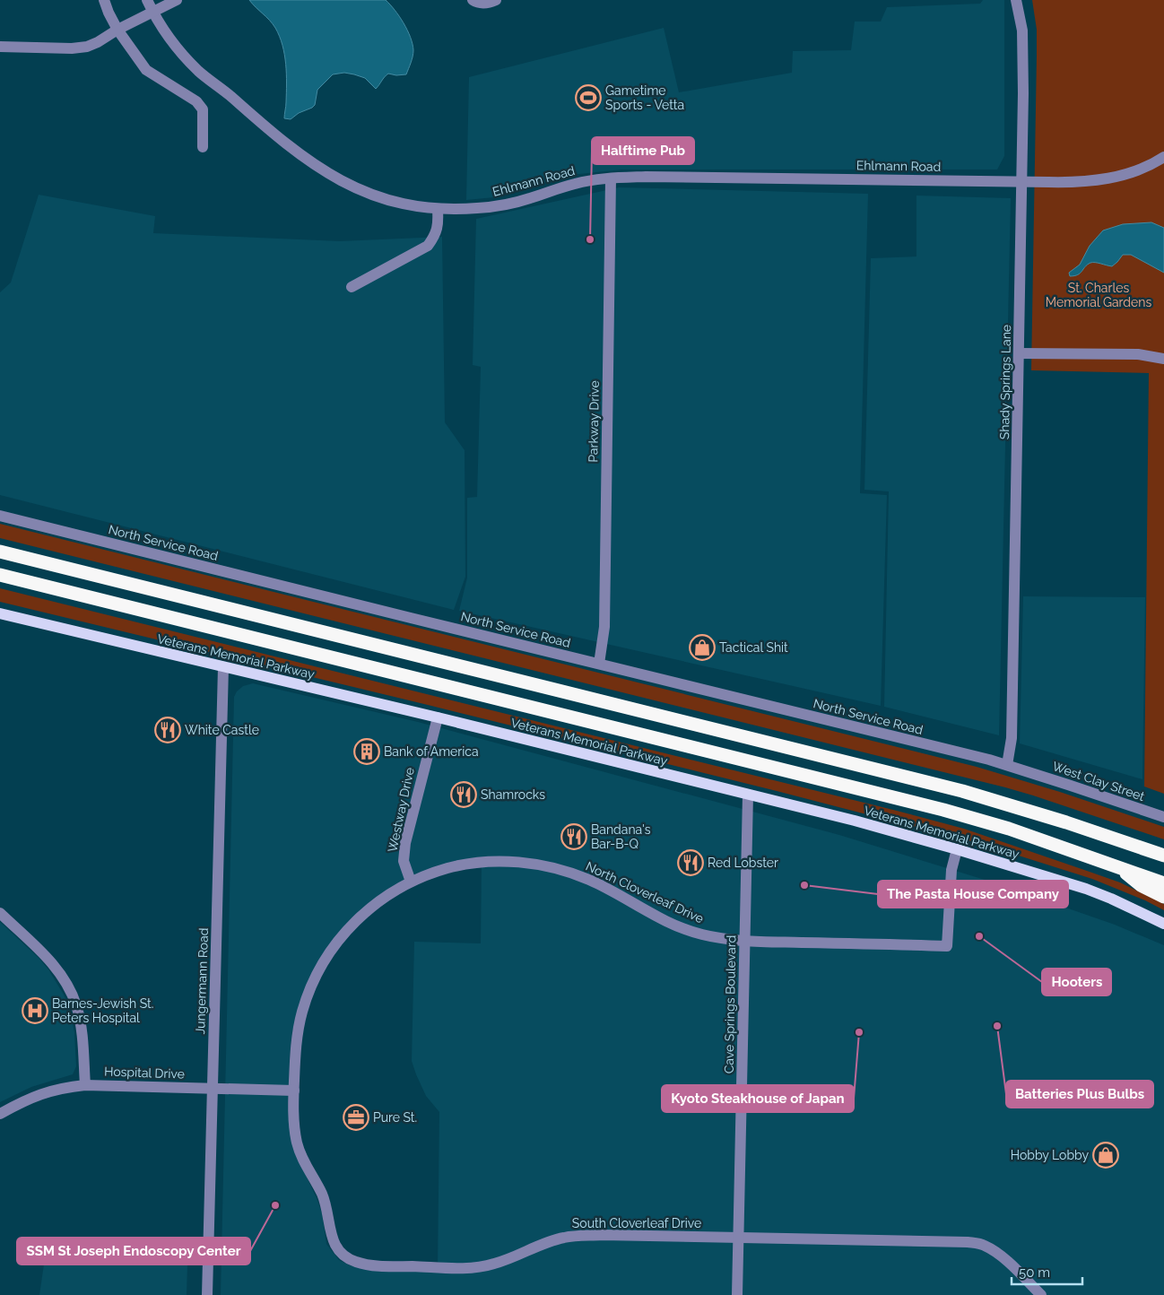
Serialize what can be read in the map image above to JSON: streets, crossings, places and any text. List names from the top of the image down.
{
  "streets": {
    "main road": ["Veterans Memorial Parkway"],
    "street": [
      "Ehlmann Road",
      "Shady Springs Lane",
      "Parkway Drive",
      "North Service Road",
      "West Clay Street",
      "Westway Drive",
      "North Cloverleaf Drive",
      "Jungermann Road",
      "Cave Springs Boulevard",
      "Hospital Drive",
      "South Cloverleaf Drive"
    ]
  },
  "crossings": [
    ["Ehlmann Road", "Shady Springs Lane"],
    ["Ehlmann Road", "Parkway Drive"],
    ["Shady Springs Lane", "North Service Road"],
    ["Parkway Drive", "North Service Road"],
    ["North Service Road", "West Clay Street"],
    ["Veterans Memorial Parkway", "Westway Drive"],
    ["Veterans Memorial Parkway", "North Cloverleaf Drive"],
    ["Veterans Memorial Parkway", "Jungermann Road"],
    ["Veterans Memorial Parkway", "Cave Springs Boulevard"],
    ["Westway Drive", "North Cloverleaf Drive"],
    ["North Cloverleaf Drive", "Cave Springs Boulevard"],
    ["North Cloverleaf Drive", "Hospital Drive"],
    ["North Cloverleaf Drive", "South Cloverleaf Drive"],
    ["Jungermann Road", "Hospital Drive"],
    ["Cave Springs Boulevard", "South Cloverleaf Drive"],
    ["Hospital Drive", "South Cloverleaf Drive"]
  ],
  "parks": ["St. Charles Memorial Gardens"],
  "places": {
    "sports": ["Gametime Sports - Vetta"],
    "other": [
      "Halftime Pub",
      "The Pasta House Company",
      "Hooters",
      "Batteries Plus Bulbs",
      "Kyoto Steakhouse of Japan",
      "SSM St Joseph Endoscopy Center"
    ],
    "shop": ["Tactical Shit", "Hobby Lobby"],
    "restaurant": [
      "White Castle",
      "Shamrocks",
      "Bandana's Bar-B-Q",
      "Red Lobster"
    ],
    "building": ["Bank of America"],
    "hospital": ["Barnes-Jewish St. Peters Hospital"],
    "office": ["Pure St."]
  },
  "scale_bar": "50 m"
}
